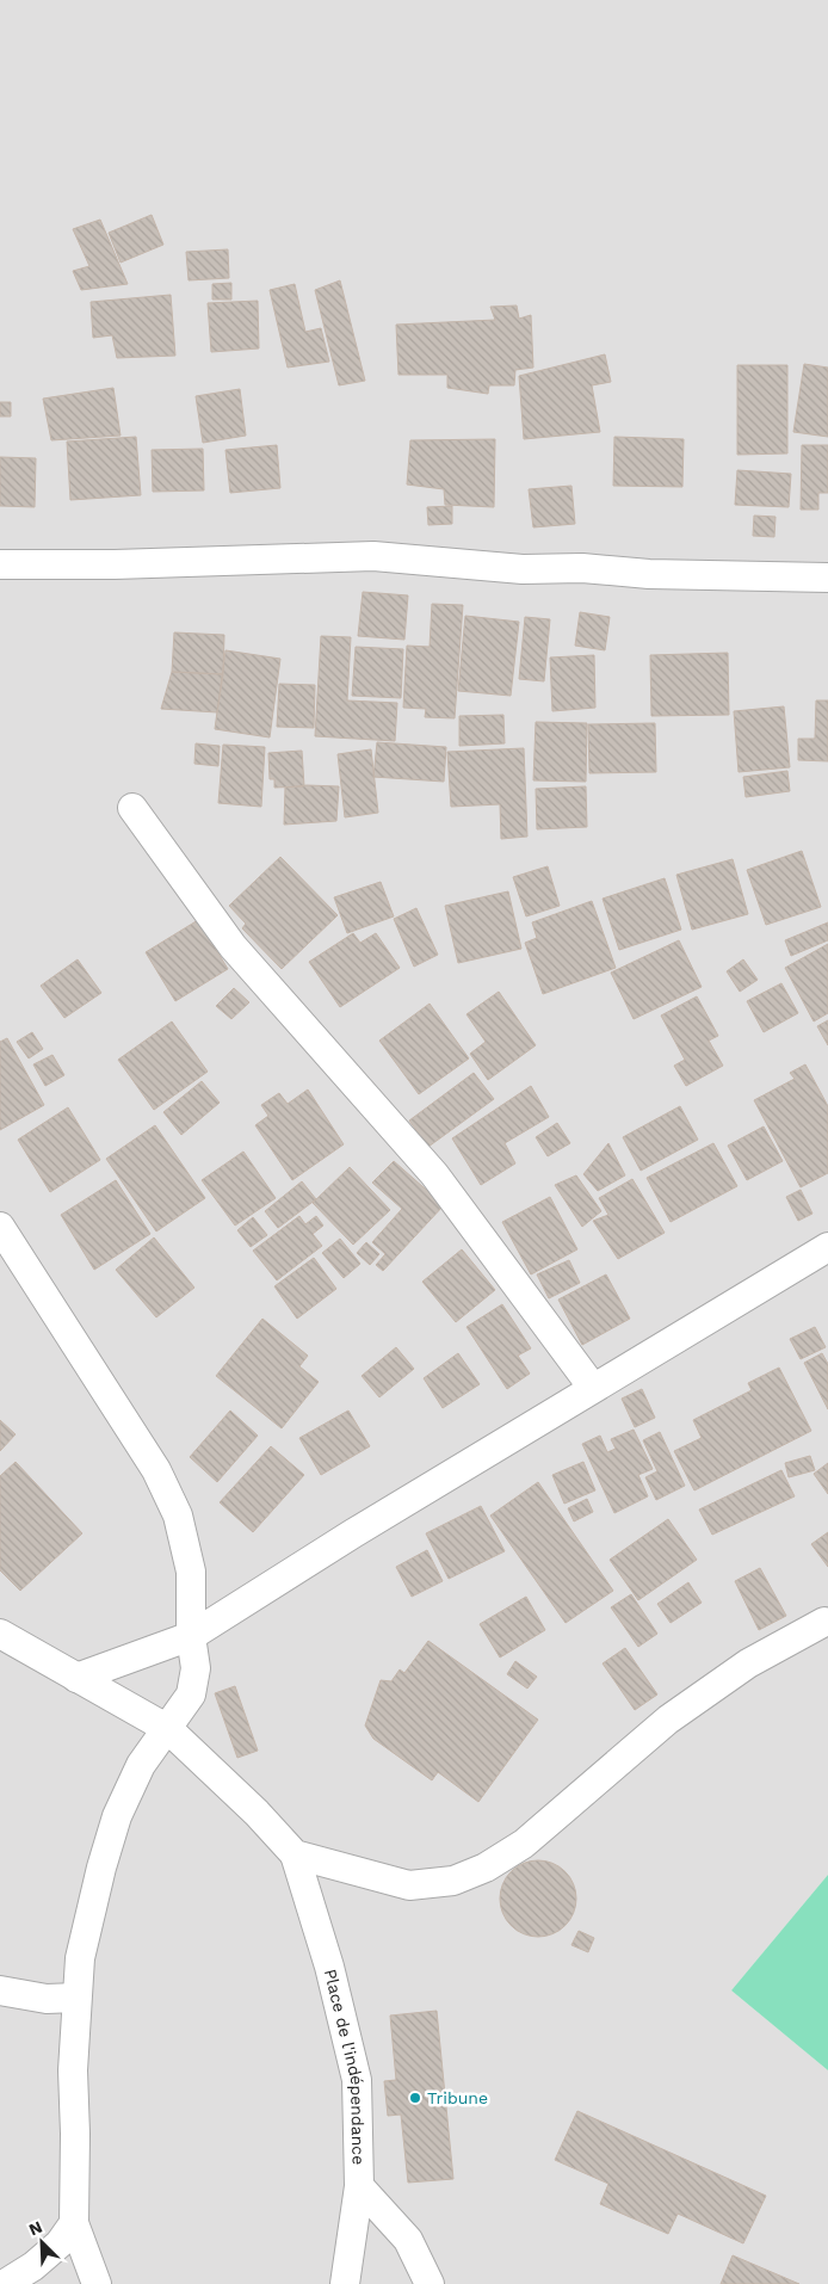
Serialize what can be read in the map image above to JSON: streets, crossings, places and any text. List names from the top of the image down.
{
  "streets": {
    "street": ["Place de l'indépendance"]
  },
  "places": ["Tribune"],
  "north": "top left"
}
